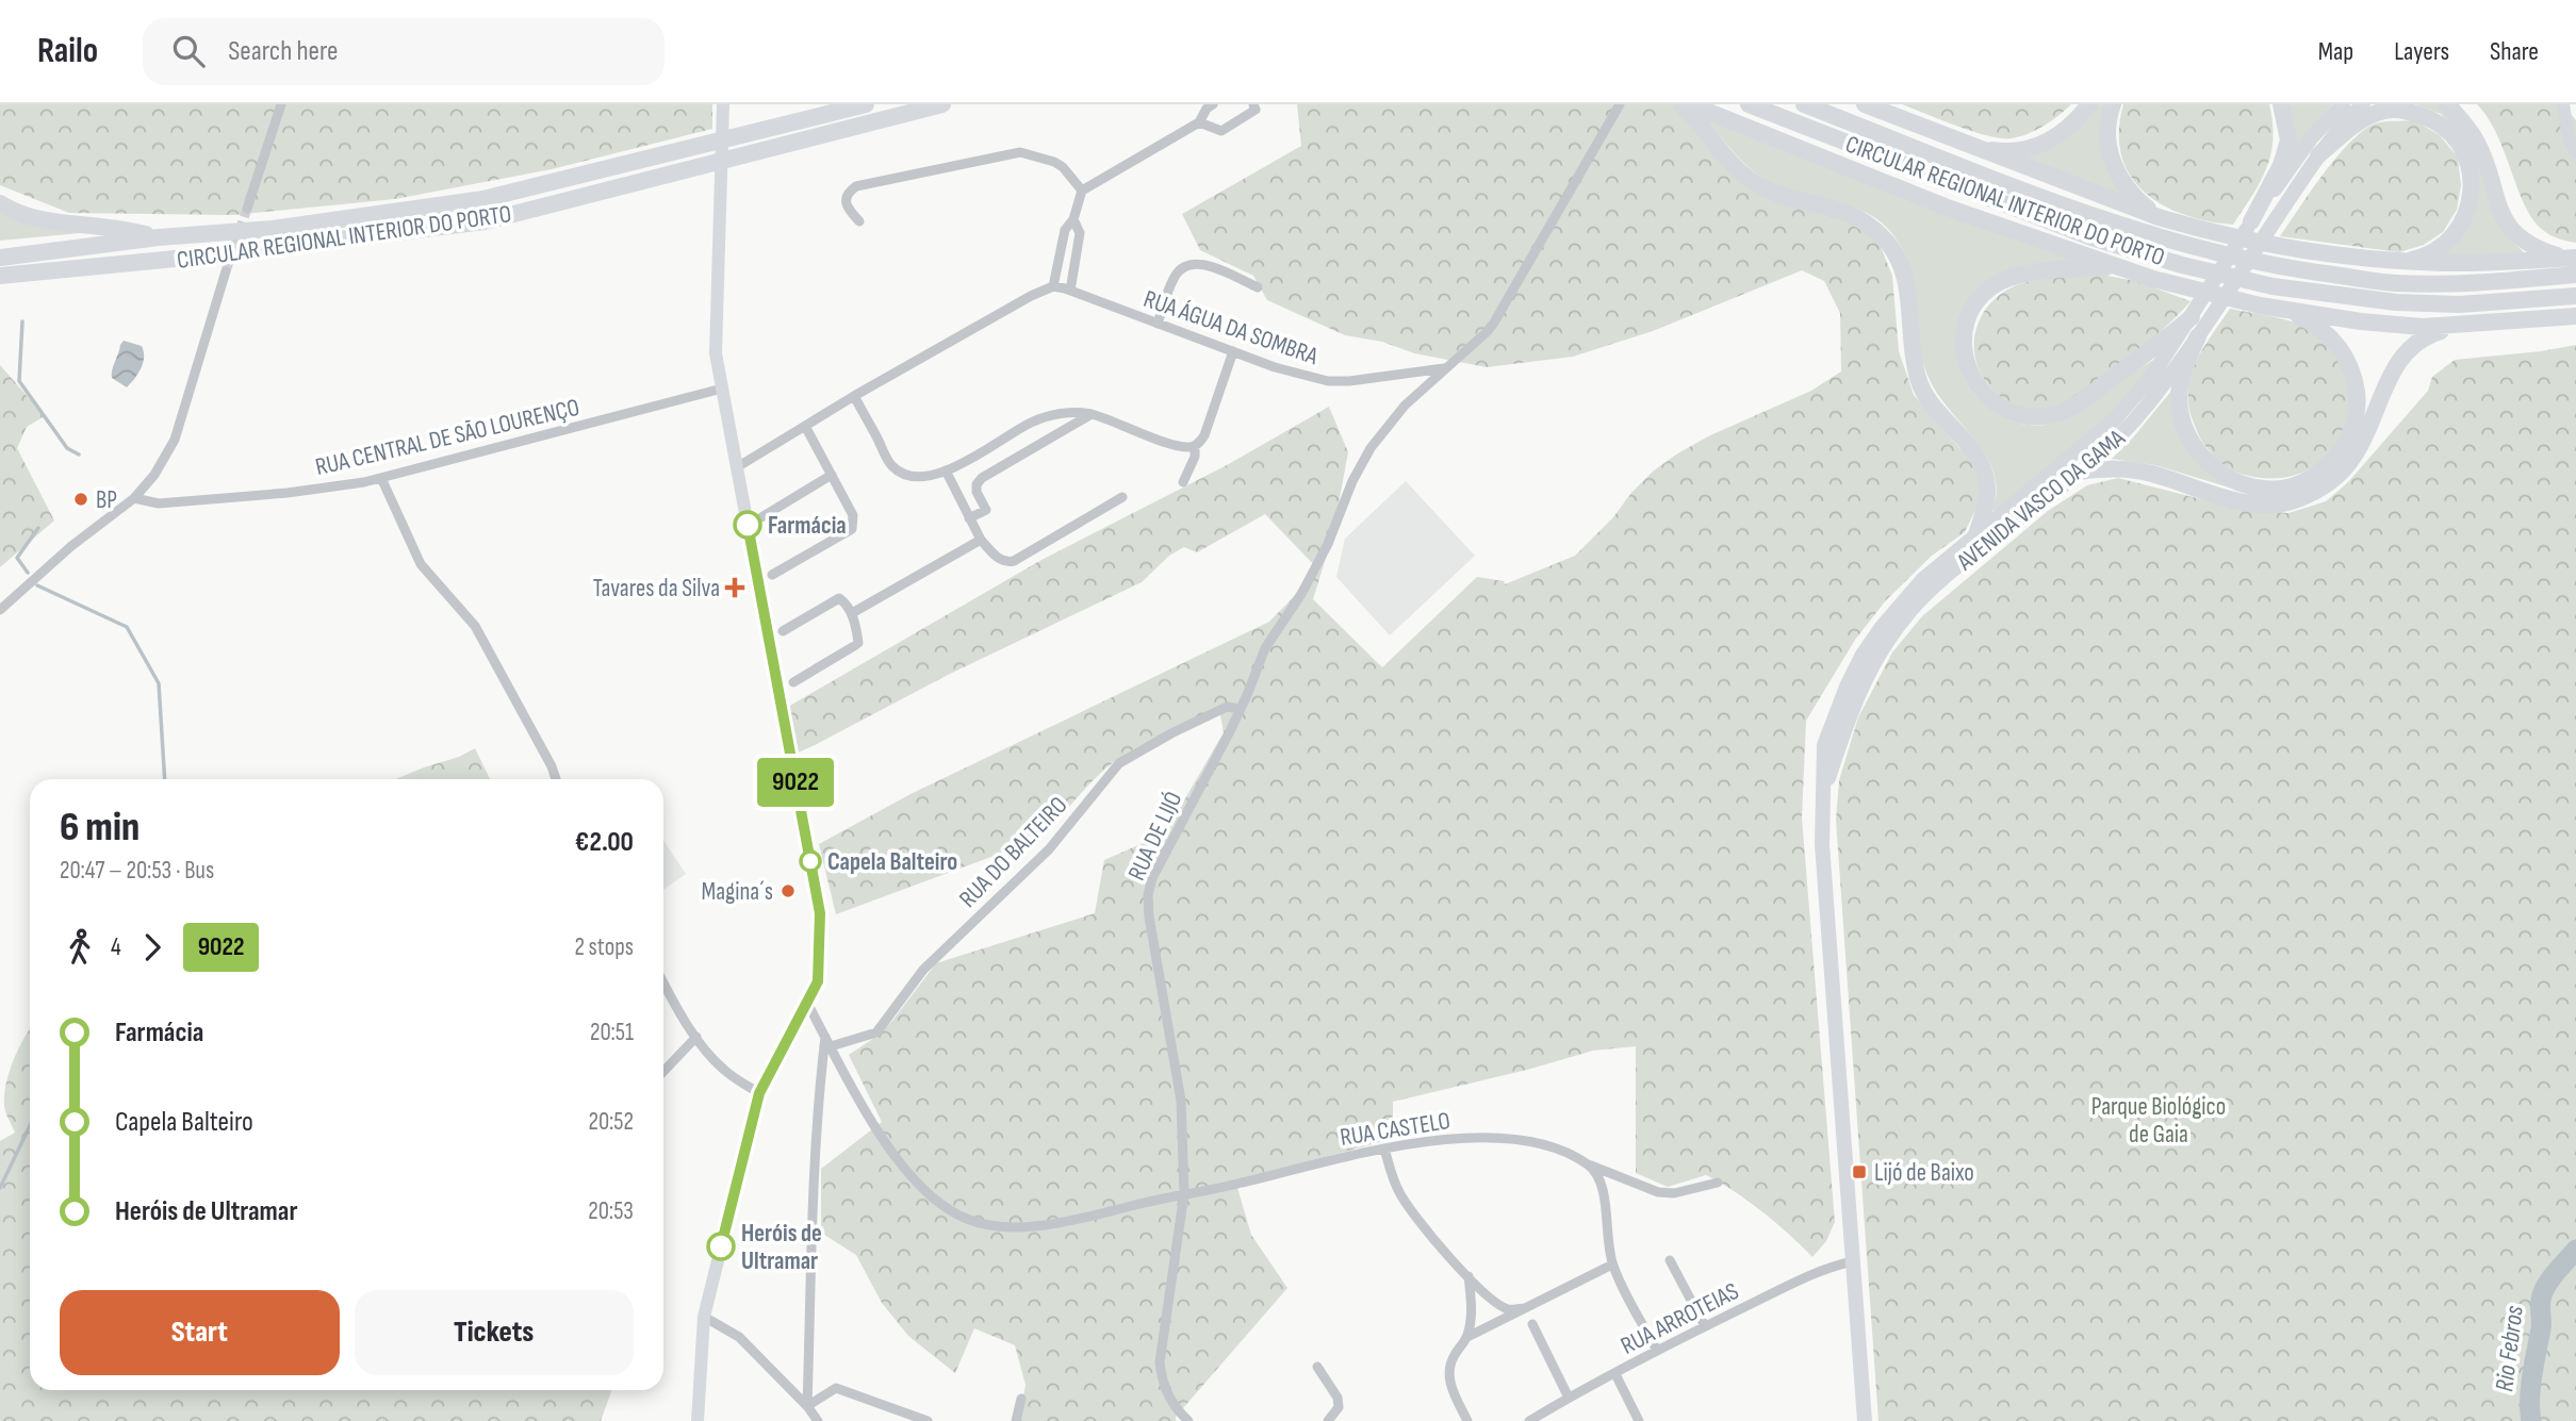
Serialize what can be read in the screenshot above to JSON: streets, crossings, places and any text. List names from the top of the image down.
{
  "streets": {
    "highway": ["CIRCULAR REGIONAL INTERIOR DO PORTO"],
    "main road": ["AVENIDA VASCO DA GAMA"],
    "street": [
      "RUA ÁGUA DA SOMBRA",
      "RUA CENTRAL DE SÃO LOURENÇO",
      "RUA DE LIJÓ",
      "RUA DO BALTEIRO",
      "RUA CASTELO",
      "RUA ARROTEIAS"
    ]
  },
  "crossings": [
    ["RUA ÁGUA DA SOMBRA", "RUA DE LIJÓ"],
    ["AVENIDA VASCO DA GAMA", "RUA ARROTEIAS"],
    ["RUA DE LIJÓ", "RUA DO BALTEIRO"],
    ["RUA DE LIJÓ", "RUA CASTELO"],
    ["RUA DO BALTEIRO", "RUA CASTELO"]
  ],
  "water": ["Rio Febros"],
  "parks": ["Parque Biológico de Gaia"],
  "places": {
    "other": [
      "BP",
      "Farmácia",
      "Capela Balteiro",
      "Magina´s",
      "Heróis de Ultramar"
    ],
    "health": ["Tavares da Silva"],
    "transit": ["Lijó de Baixo"]
  },
  "lines": ["bus line 9022"],
  "page": {
    "header": "Railo",
    "search": "Search here",
    "nav": ["Map", "Layers", "Share"],
    "on_map": "9022",
    "heading": ["6 min", "20:47 – 20:53 · Bus", "€2.00"],
    "legs": ["4", "9022", "2 stops"],
    "list": [
      {
        "name": "Farmácia",
        "value": "20:51"
      },
      {
        "name": "Capela Balteiro",
        "value": "20:52"
      },
      {
        "name": "Heróis de Ultramar",
        "value": "20:53"
      }
    ],
    "buttons": ["Start", "Tickets"]
  }
}
